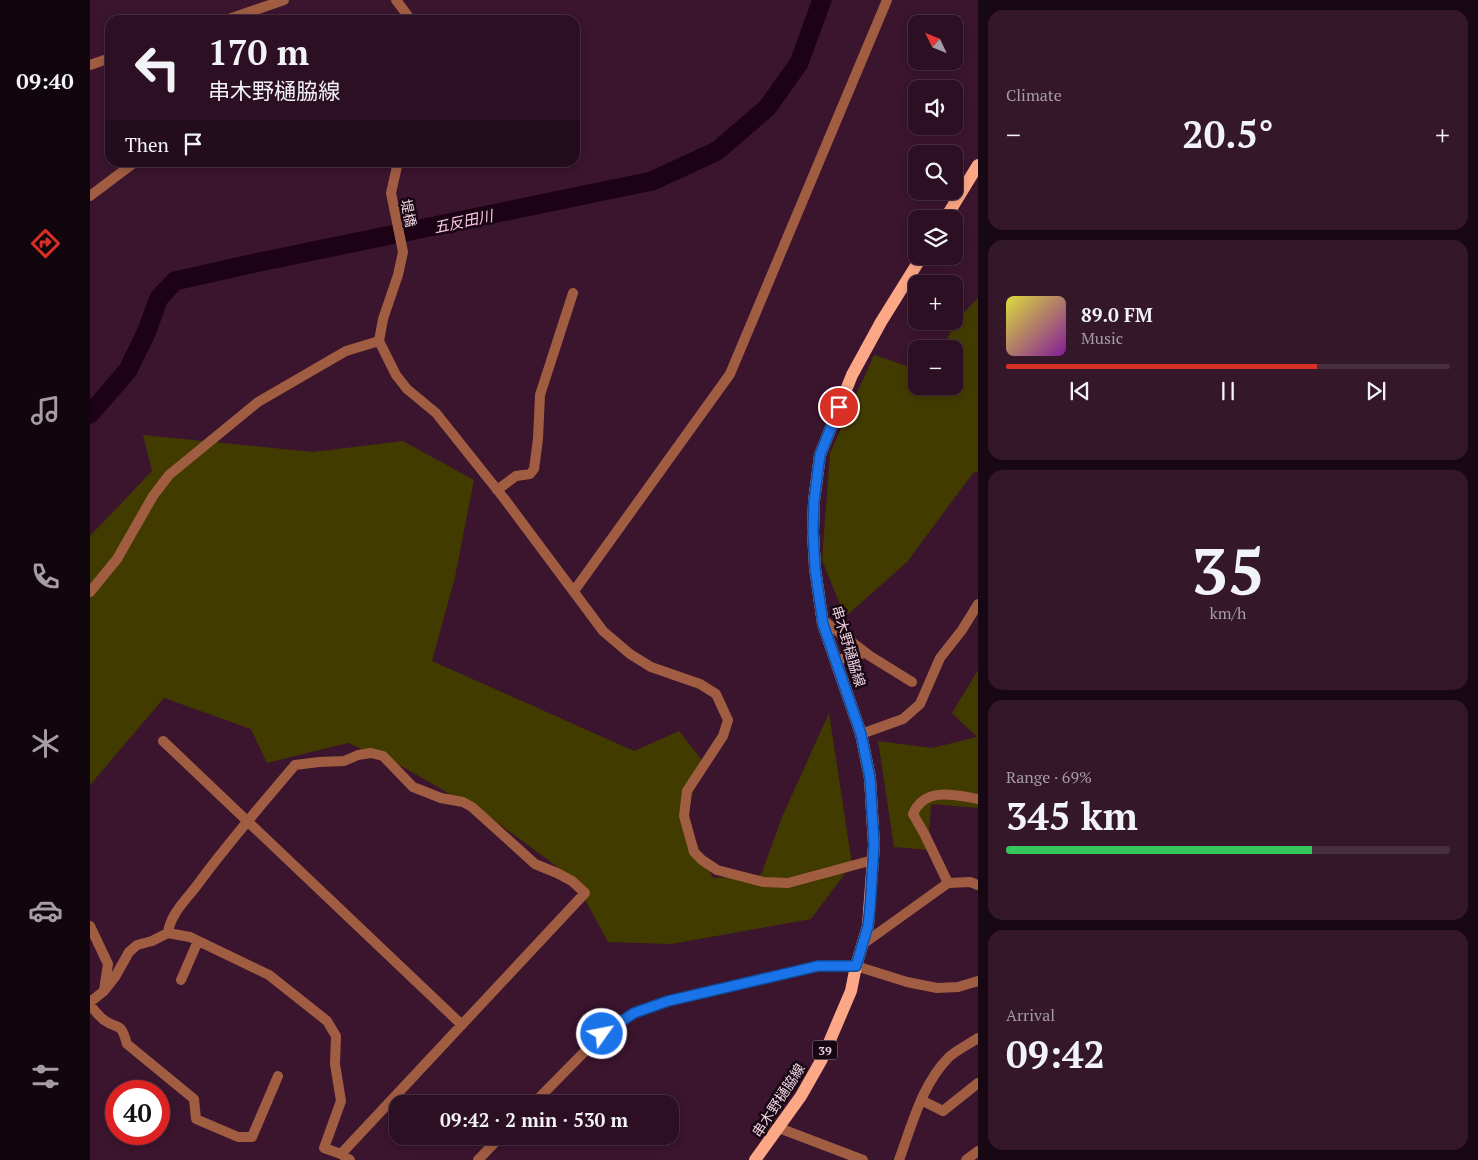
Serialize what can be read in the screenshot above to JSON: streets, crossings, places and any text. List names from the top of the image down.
{
  "streets": {
    "main road": ["串木野樋脇線", "39"],
    "street": ["堤橋"]
  },
  "water": ["五反田川"],
  "north": "top left",
  "page": {
    "tabs": "09:40",
    "tile": [
      "Climate",
      ["35", "km/h"],
      ["Range · 69%", "345 km"],
      ["Arrival", "09:42"]
    ],
    "map_buttons": ["+", "−"],
    "turn": ["170 m", "串木野樋脇線"],
    "heat": ["−", "20.5°", "+"],
    "then": "Then",
    "song": ["89.0 FM", "Music"],
    "limit": "40",
    "trip": "09:42 · 2 min · 530 m"
  }
}
